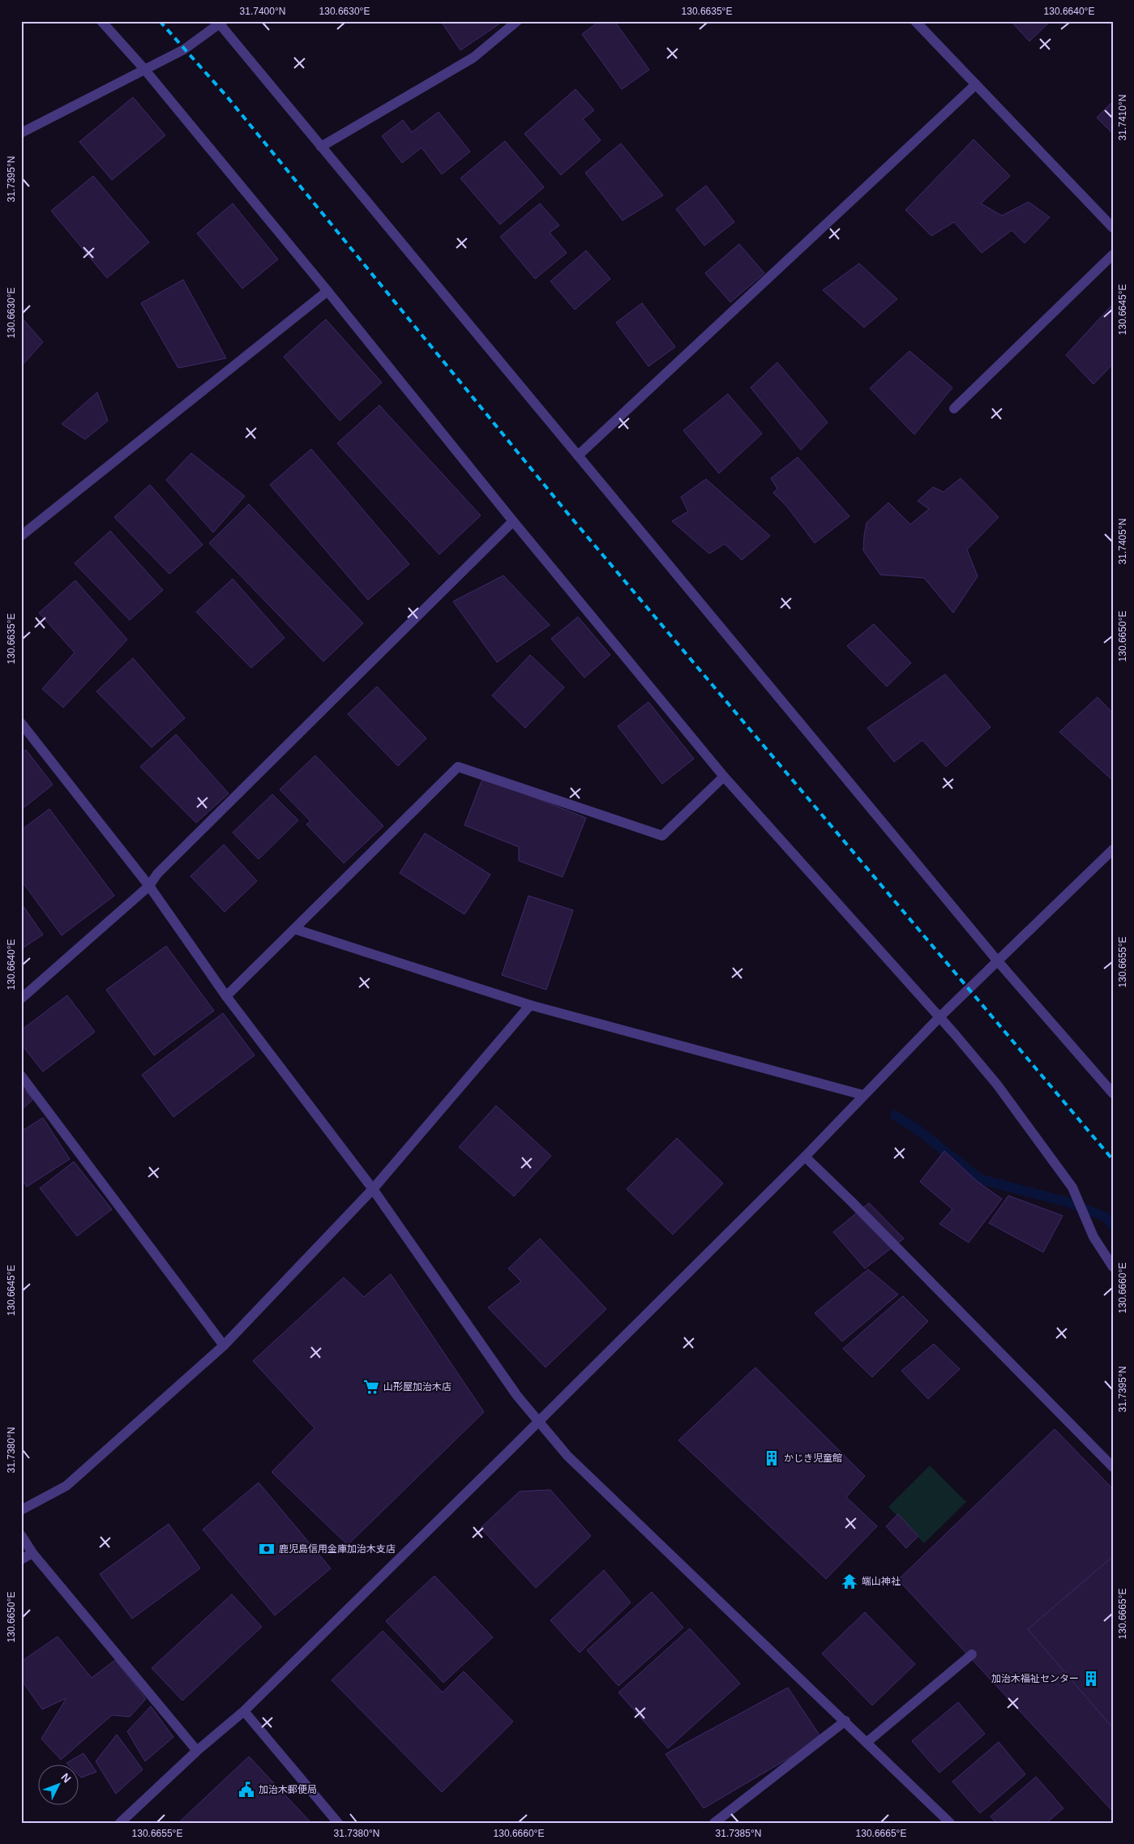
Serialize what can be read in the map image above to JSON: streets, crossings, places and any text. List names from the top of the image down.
{
  "places": {
    "supermarket": ["山形屋加治木店"],
    "building": ["かじき児童館", "加治木福祉センター"],
    "bank": ["鹿児島信用金庫加治木支店"],
    "temple": ["端山神社"],
    "public building": ["加治木郵便局"]
  },
  "north": "top right",
  "coordinates": [
    "31.7400°N",
    "130.6630°E",
    "130.6635°E",
    "130.6640°E",
    "31.7410°N",
    "31.7395°N",
    "130.6645°E",
    "31.7405°N",
    "130.6650°E",
    "130.6655°E",
    "130.6660°E",
    "31.7380°N",
    "130.6665°E",
    "31.7385°N"
  ]
}
